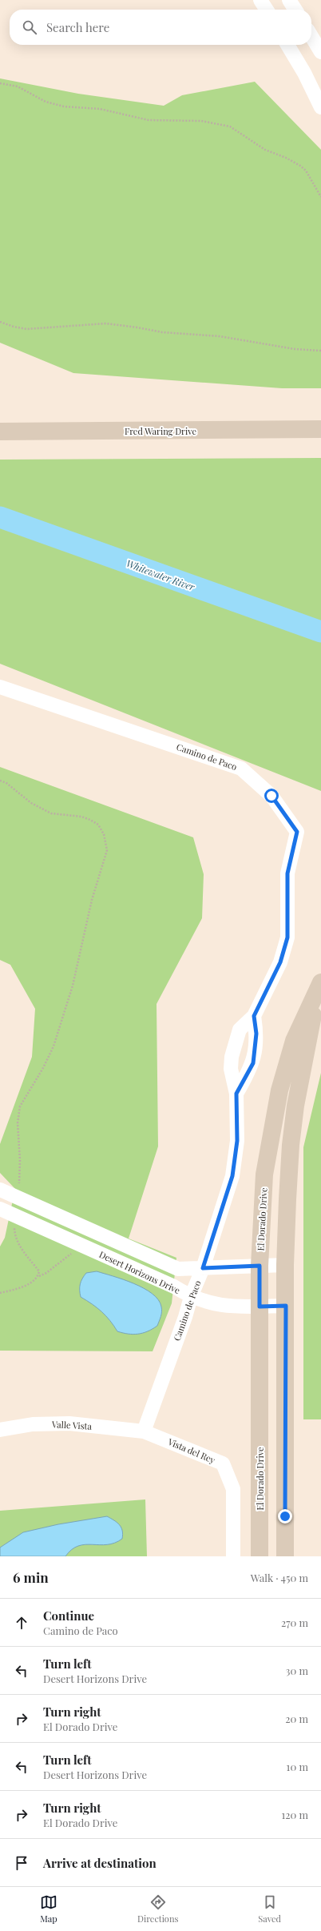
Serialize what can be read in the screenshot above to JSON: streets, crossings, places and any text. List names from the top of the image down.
{
  "streets": {
    "main road": ["Fred Waring Drive", "El Dorado Drive"],
    "street": [
      "Camino de Paco",
      "Desert Horizons Drive",
      "Valle Vista",
      "Vista del Rey"
    ]
  },
  "crossings": [
    ["Camino de Paco", "Desert Horizons Drive"],
    ["Camino de Paco", "Valle Vista"],
    ["Camino de Paco", "Vista del Rey"],
    ["El Dorado Drive", "Desert Horizons Drive"],
    ["Valle Vista", "Vista del Rey"]
  ],
  "water": ["Whitewater River"],
  "page": {
    "search": "Search here",
    "heading": ["6 min", "Walk · 450 m"],
    "list": [
      ["Continue", "Camino de Paco", "270 m"],
      ["Turn left", "Desert Horizons Drive", "30 m"],
      ["Turn right", "El Dorado Drive", "20 m"],
      ["Turn left", "Desert Horizons Drive", "10 m"],
      ["Turn right", "El Dorado Drive", "120 m"],
      "Arrive at destination"
    ],
    "nav": ["Map", "Directions", "Saved"]
  }
}
